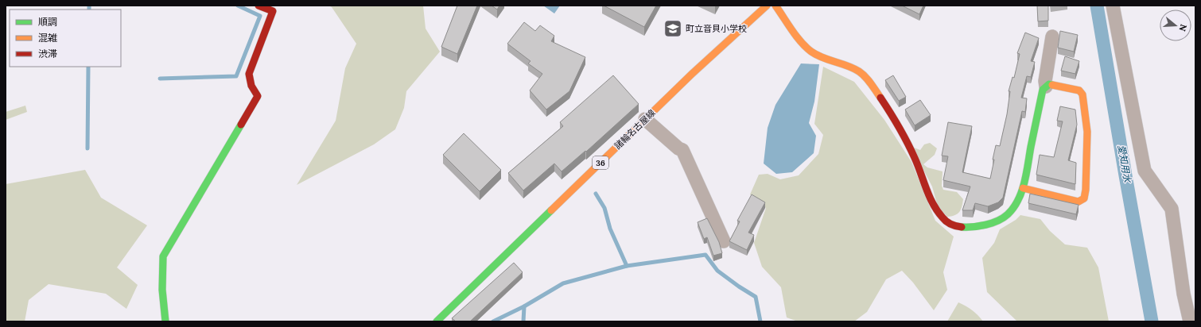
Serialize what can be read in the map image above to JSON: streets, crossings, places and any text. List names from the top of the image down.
{
  "streets": {
    "street": ["諸輪名古屋線", "36"]
  },
  "water": ["愛知用水"],
  "places": {
    "school or university": ["町立音貝小学校"]
  },
  "legend": ["順調", "混雑", "渋滞"],
  "north": "right"
}
